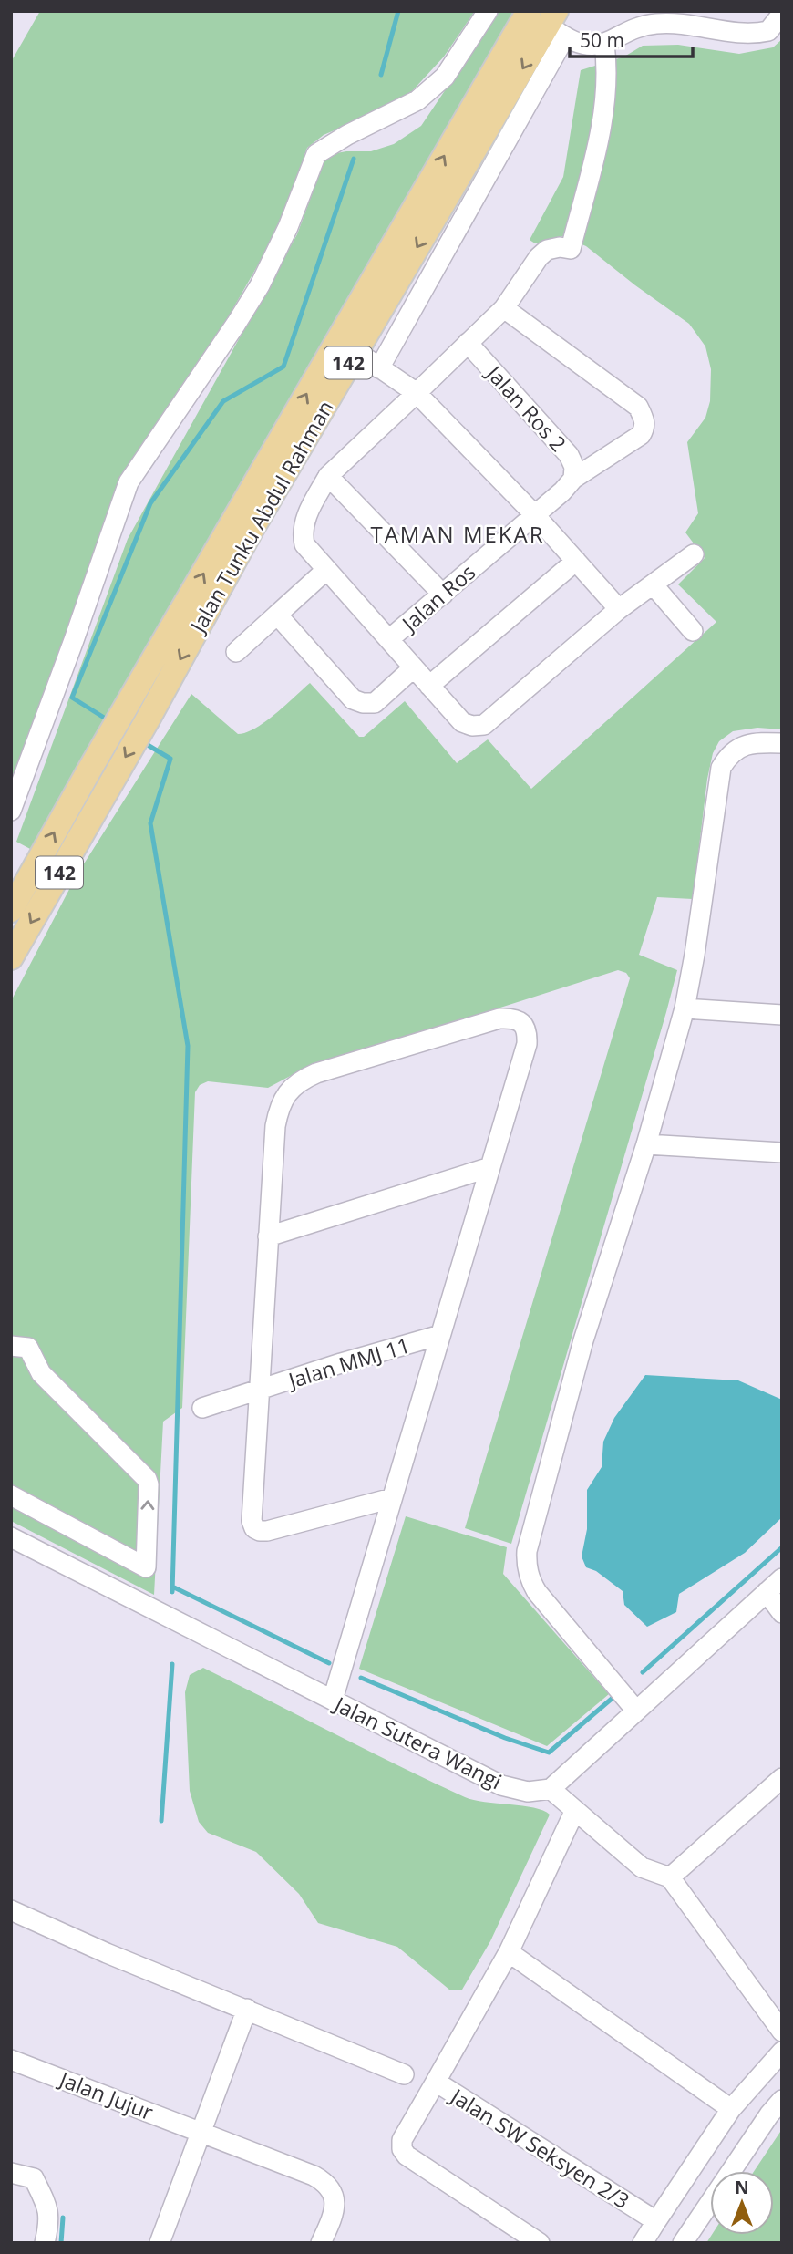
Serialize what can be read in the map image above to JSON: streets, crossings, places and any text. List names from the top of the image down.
{
  "streets": {
    "main road": ["142", "Jalan Tunku Abdul Rahman"],
    "street": [
      "Jalan Ros 2",
      "Jalan Ros",
      "Jalan MMJ 11",
      "Jalan Sutera Wangi",
      "Jalan Jujur",
      "Jalan SW Seksyen 2/3"
    ]
  },
  "crossings": [
    ["Jalan Ros 2", "Jalan Ros"]
  ],
  "districts": ["TAMAN MEKAR"],
  "scale_bar": "50 m",
  "north": "top"
}
